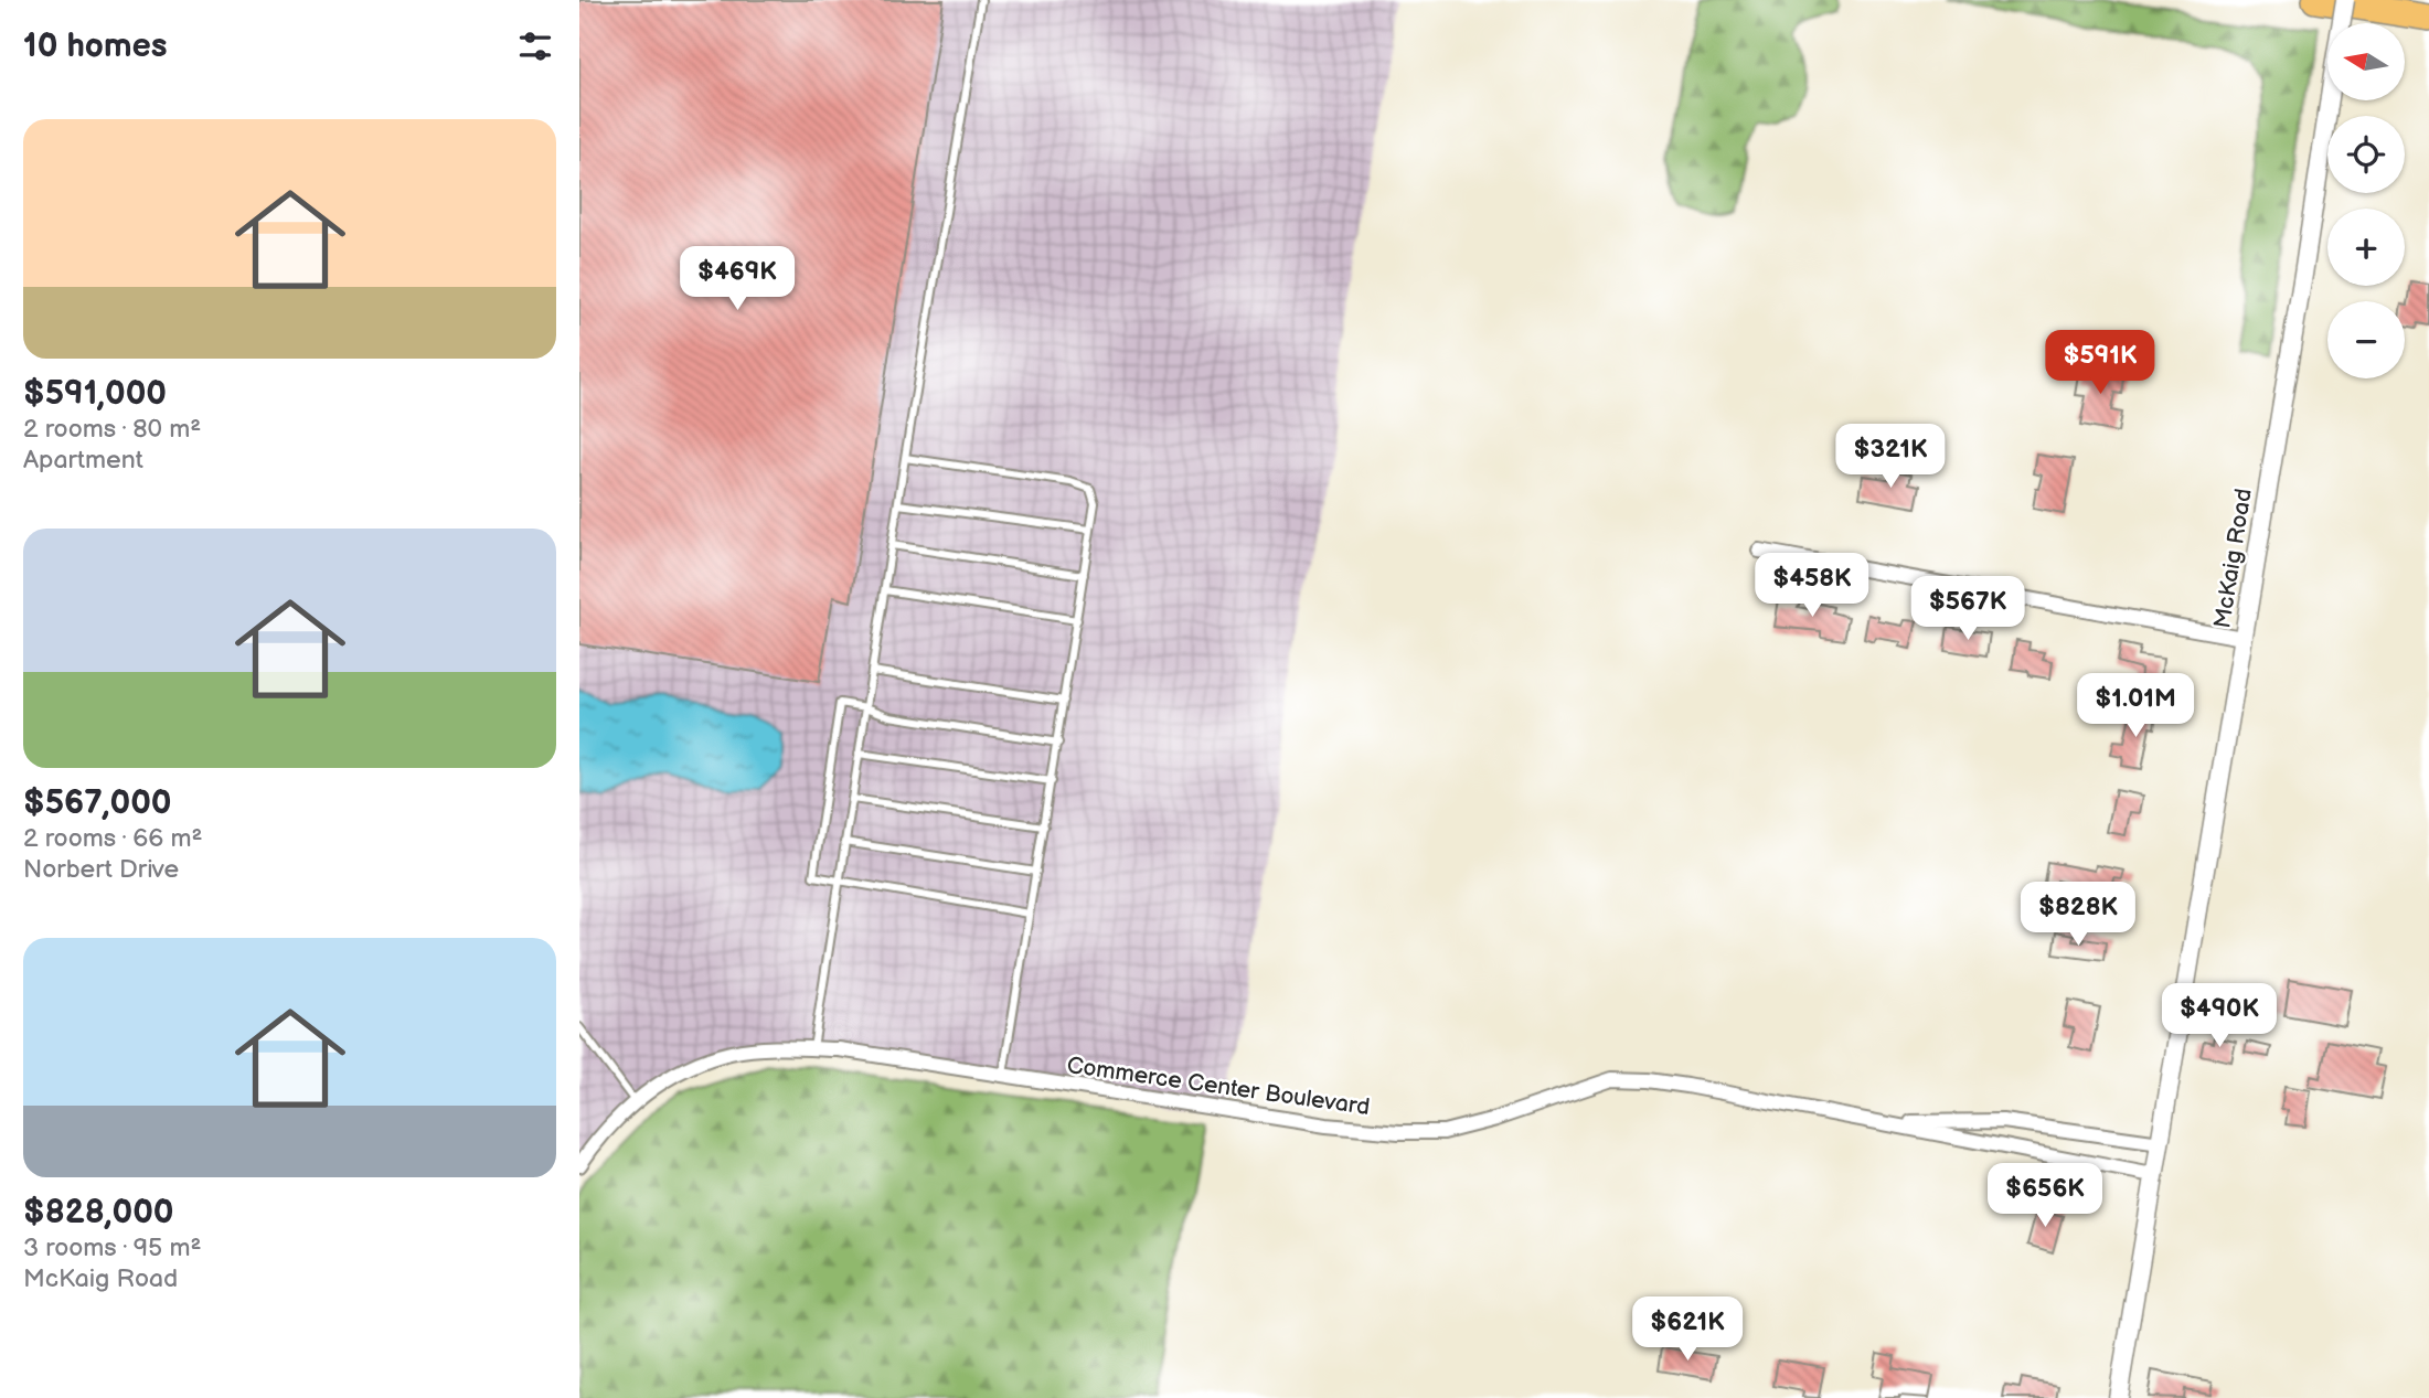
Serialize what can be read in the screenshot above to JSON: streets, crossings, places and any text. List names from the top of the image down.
{
  "streets": {
    "street": ["McKaig Road", "Commerce Center Boulevard"]
  },
  "crossings": [
    ["McKaig Road", "Commerce Center Boulevard"]
  ],
  "north": "left",
  "page": {
    "heading": "10 homes",
    "map_buttons": ["+", "−"],
    "list": [
      {
        "name": "$591,000",
        "note": "2 rooms · 80 m² · Apartment"
      },
      {
        "name": "$567,000",
        "note": "2 rooms · 66 m² · Norbert Drive"
      },
      {
        "name": "$828,000",
        "note": "3 rooms · 95 m² · McKaig Road"
      }
    ],
    "price": [
      "$469K",
      "$591K",
      "$321K",
      "$458K",
      "$567K",
      "$1.01M",
      "$828K",
      "$490K",
      "$656K",
      "$621K"
    ]
  }
}
